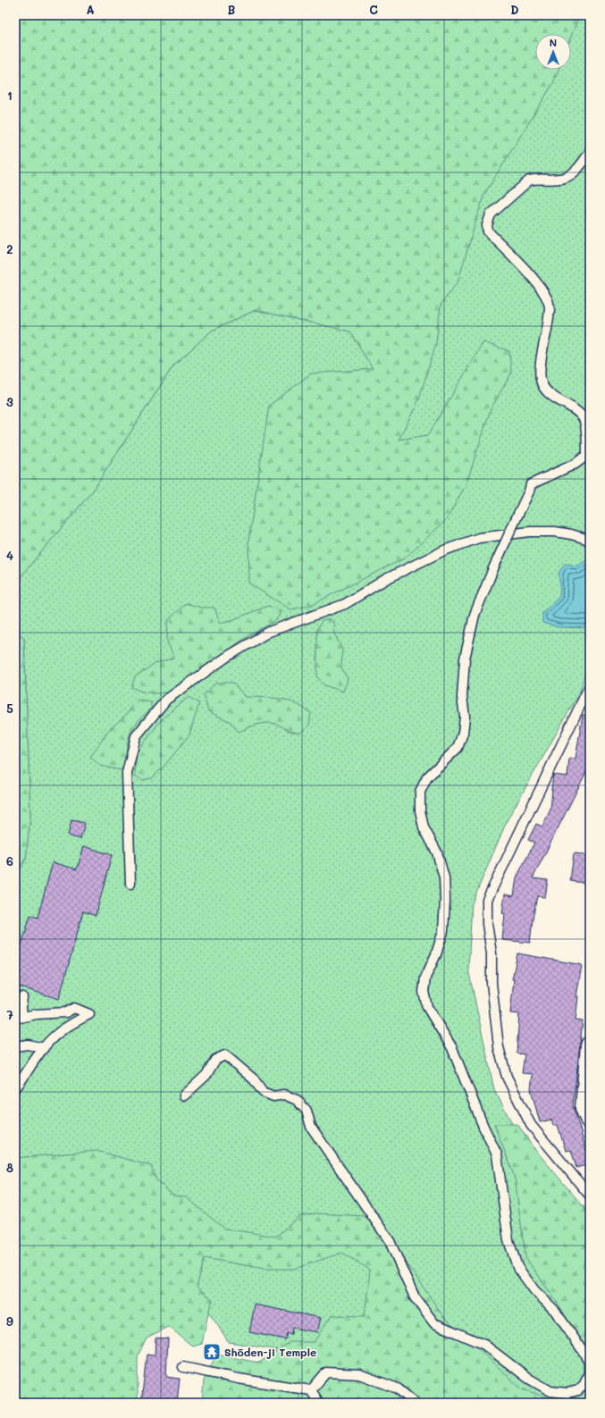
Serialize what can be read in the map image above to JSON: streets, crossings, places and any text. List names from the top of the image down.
{
  "places": {
    "temple": ["Shōden-ji Temple"]
  },
  "north": "top",
  "grid": {
    "columns": [
      "A",
      "B",
      "C",
      "D"
    ],
    "rows": [
      "1",
      "2",
      "3",
      "4",
      "5",
      "6",
      "7",
      "8",
      "9"
    ]
  }
}
